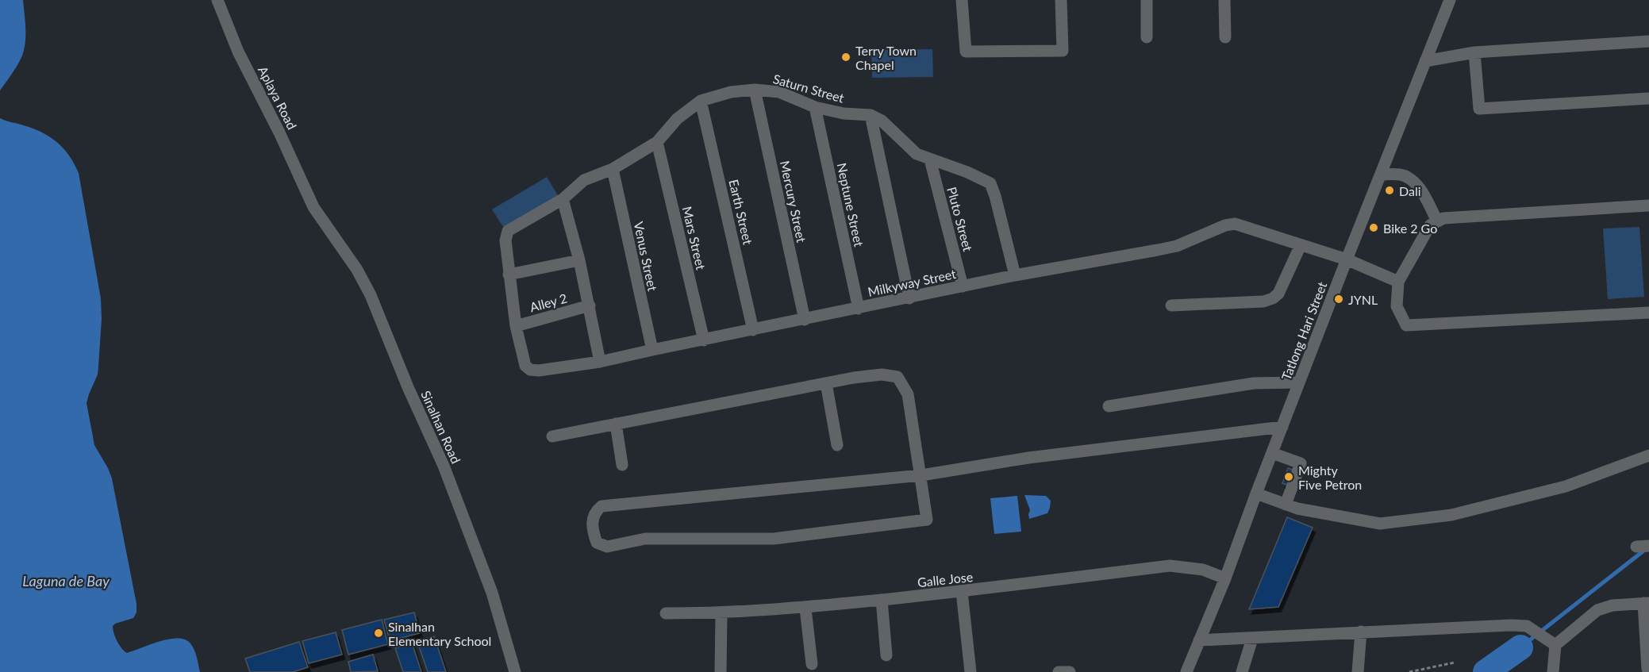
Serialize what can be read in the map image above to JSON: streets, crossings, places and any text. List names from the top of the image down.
{
  "streets": {
    "street": [
      "Saturn Street",
      "Aplaya Road",
      "Mercury Street",
      "Neptune Street",
      "Earth Street",
      "Pluto Street",
      "Mars Street",
      "Venus Street",
      "Milkyway Street",
      "Alley 2",
      "Tatlong Hari Street",
      "Sinalhan Road",
      "Galle Jose"
    ]
  },
  "crossings": [
    ["Saturn Street", "Mercury Street"],
    ["Saturn Street", "Neptune Street"],
    ["Saturn Street", "Earth Street"],
    ["Saturn Street", "Mars Street"],
    ["Saturn Street", "Venus Street"],
    ["Aplaya Road", "Sinalhan Road"],
    ["Mercury Street", "Milkyway Street"],
    ["Neptune Street", "Milkyway Street"],
    ["Earth Street", "Milkyway Street"],
    ["Pluto Street", "Milkyway Street"],
    ["Mars Street", "Milkyway Street"],
    ["Venus Street", "Milkyway Street"],
    ["Milkyway Street", "Alley 2"],
    ["Milkyway Street", "Tatlong Hari Street"],
    ["Tatlong Hari Street", "Galle Jose"]
  ],
  "water": ["Laguna de Bay"],
  "places": [
    "Terry Town Chapel",
    "Dali",
    "Bike 2 Go",
    "JYNL",
    "Mighty Five Petron",
    "Sinalhan Elementary School"
  ]
}
